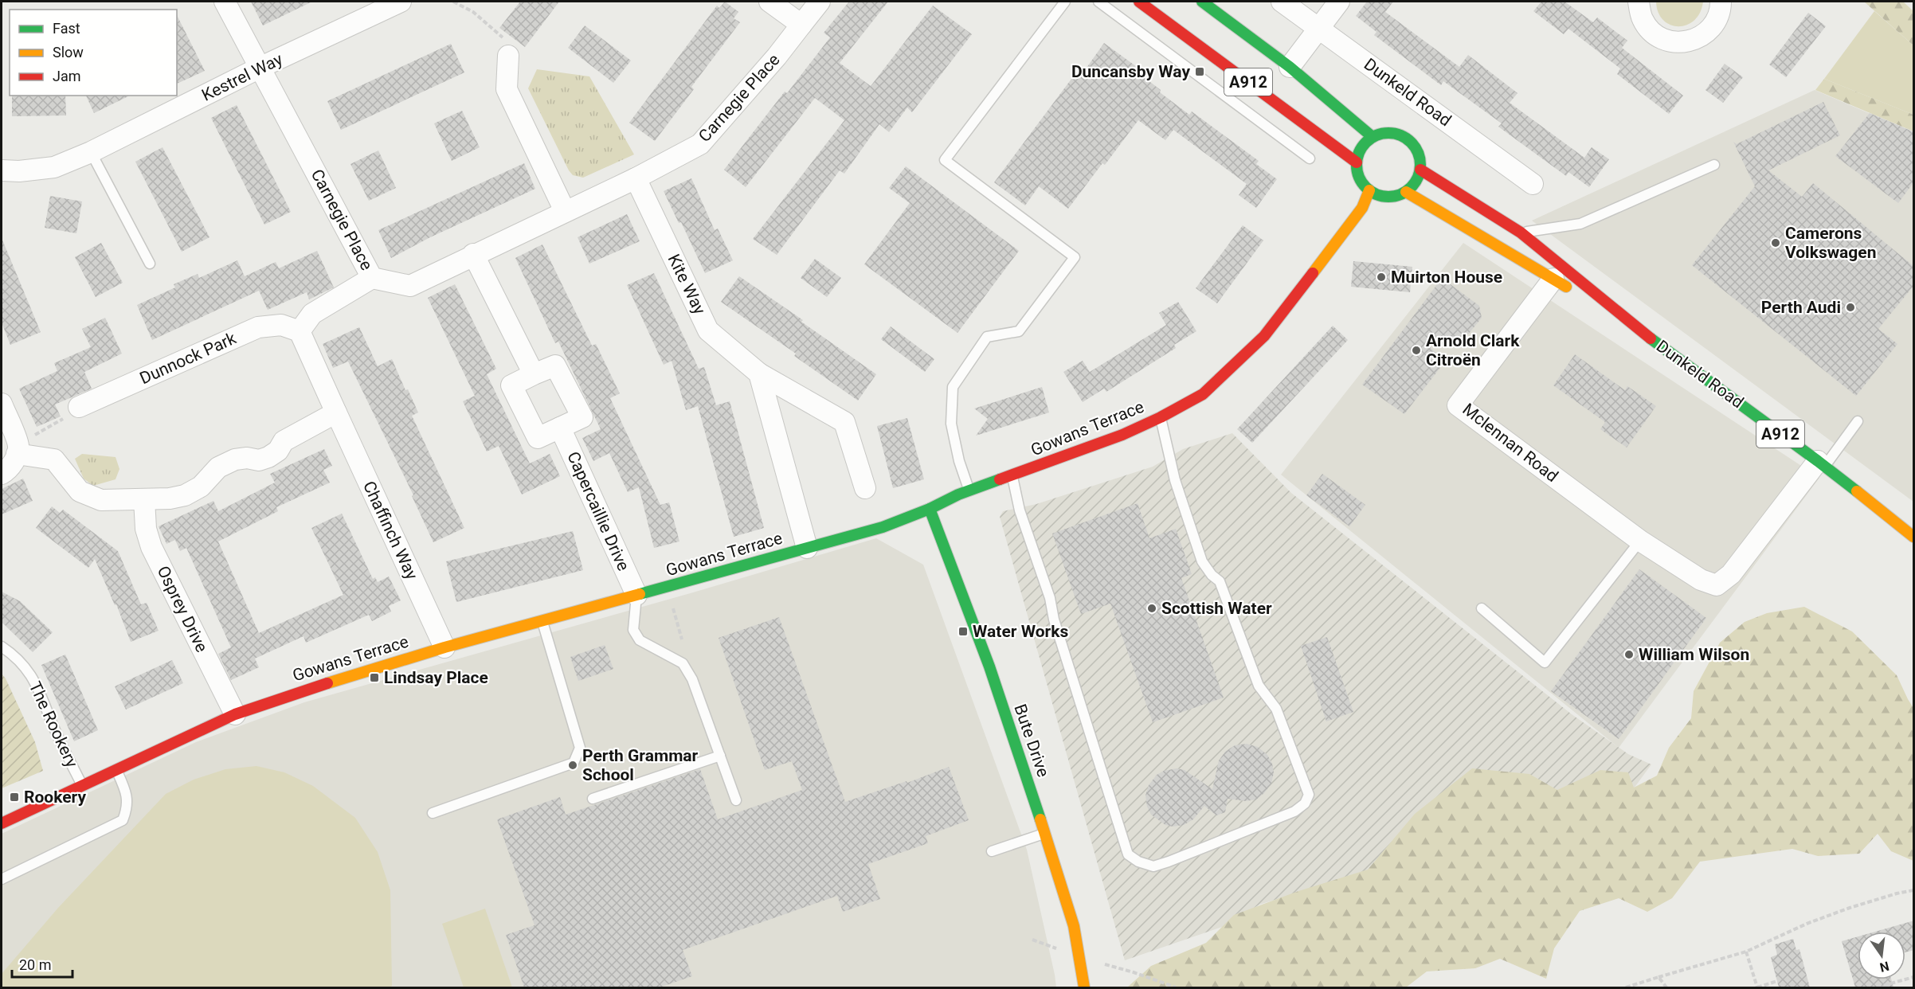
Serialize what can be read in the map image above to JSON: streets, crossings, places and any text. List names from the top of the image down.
{
  "streets": {
    "street": [
      "Kestrel Way",
      "A912",
      "Dunkeld Road",
      "Carnegie Place",
      "Kite Way",
      "Dunnock Park",
      "Gowans Terrace",
      "Mclennan Road",
      "Capercaillie Drive",
      "Chaffinch Way",
      "Osprey Drive",
      "Bute Drive"
    ],
    "lane": ["The Rookery"]
  },
  "crossings": [
    ["Kestrel Way", "Carnegie Place"],
    ["A912", "Dunkeld Road"],
    ["A912", "Gowans Terrace"],
    ["Dunkeld Road", "Gowans Terrace"],
    ["Dunkeld Road", "Mclennan Road"],
    ["Carnegie Place", "Kite Way"],
    ["Gowans Terrace", "Capercaillie Drive"],
    ["Gowans Terrace", "Chaffinch Way"],
    ["Gowans Terrace", "Osprey Drive"],
    ["Gowans Terrace", "The Rookery"],
    ["Gowans Terrace", "Bute Drive"]
  ],
  "places": {
    "transit": [
      "Duncansby Way",
      "Water Works",
      "Lindsay Place",
      "Rookery"
    ],
    "other": [
      "Camerons Volkswagen",
      "Muirton House",
      "Perth Audi",
      "Arnold Clark Citroën",
      "Scottish Water",
      "William Wilson",
      "Perth Grammar School"
    ]
  },
  "legend": ["Fast", "Slow", "Jam"],
  "scale_bar": "20 m",
  "north": "bottom"
}
